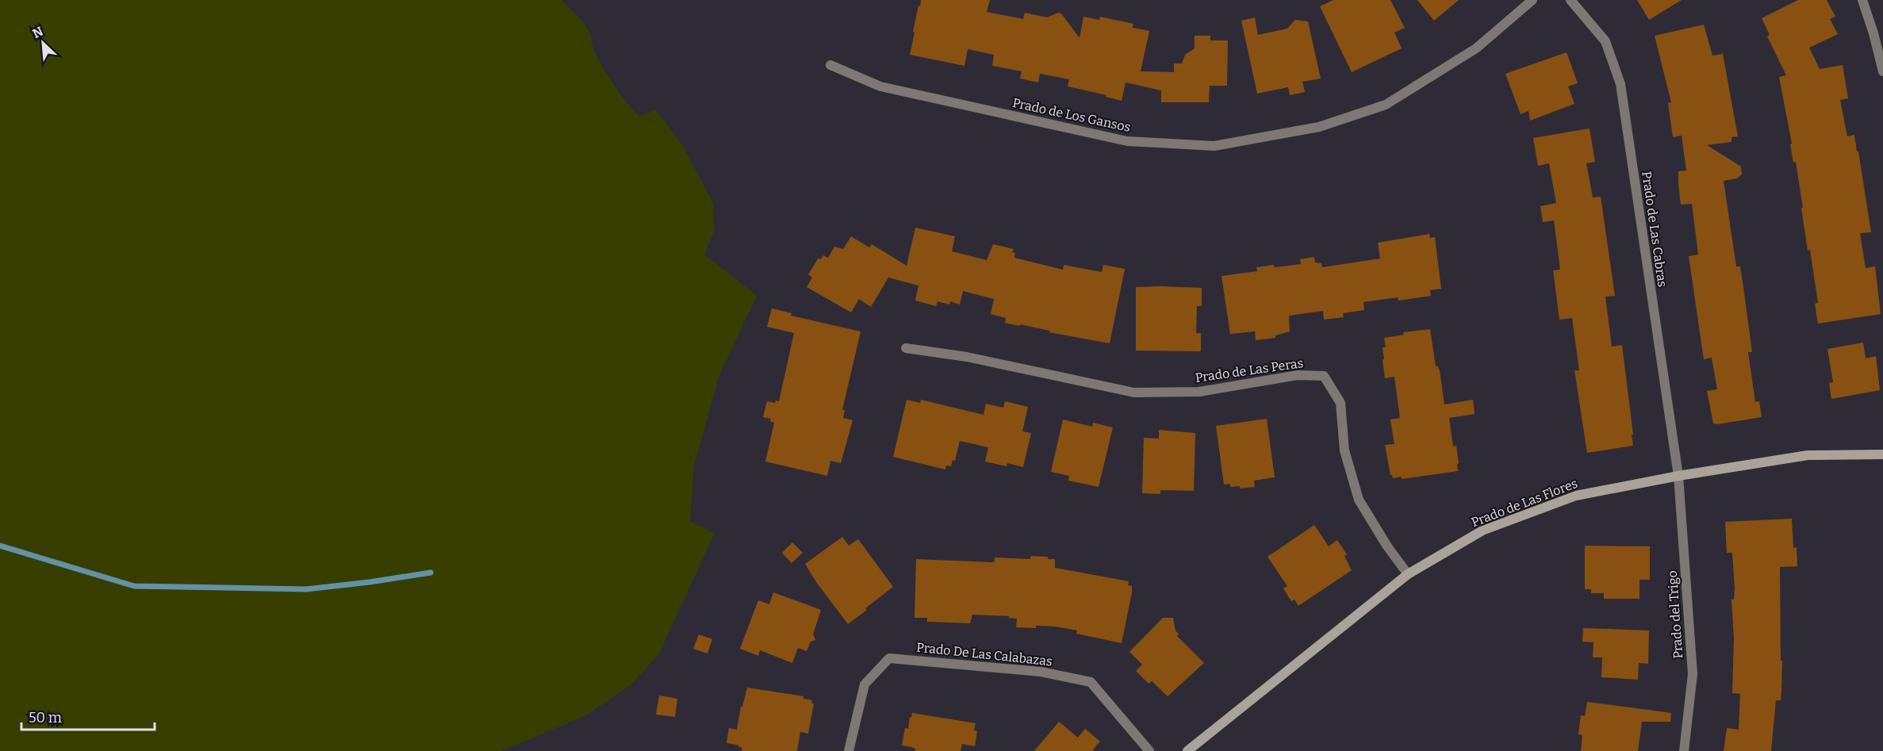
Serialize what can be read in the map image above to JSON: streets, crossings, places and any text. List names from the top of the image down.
{
  "streets": {
    "street": [
      "Prado de Los Gansos",
      "Prado de Las Cabras",
      "Prado de Las Peras",
      "Prado de Las Flores",
      "Prado del Trigo",
      "Prado De Las Calabazas"
    ]
  },
  "crossings": [
    ["Prado de Las Cabras", "Prado de Las Flores"],
    ["Prado de Las Cabras", "Prado del Trigo"],
    ["Prado de Las Peras", "Prado de Las Flores"],
    ["Prado de Las Flores", "Prado del Trigo"]
  ],
  "scale_bar": "50 m",
  "north": "top left"
}
